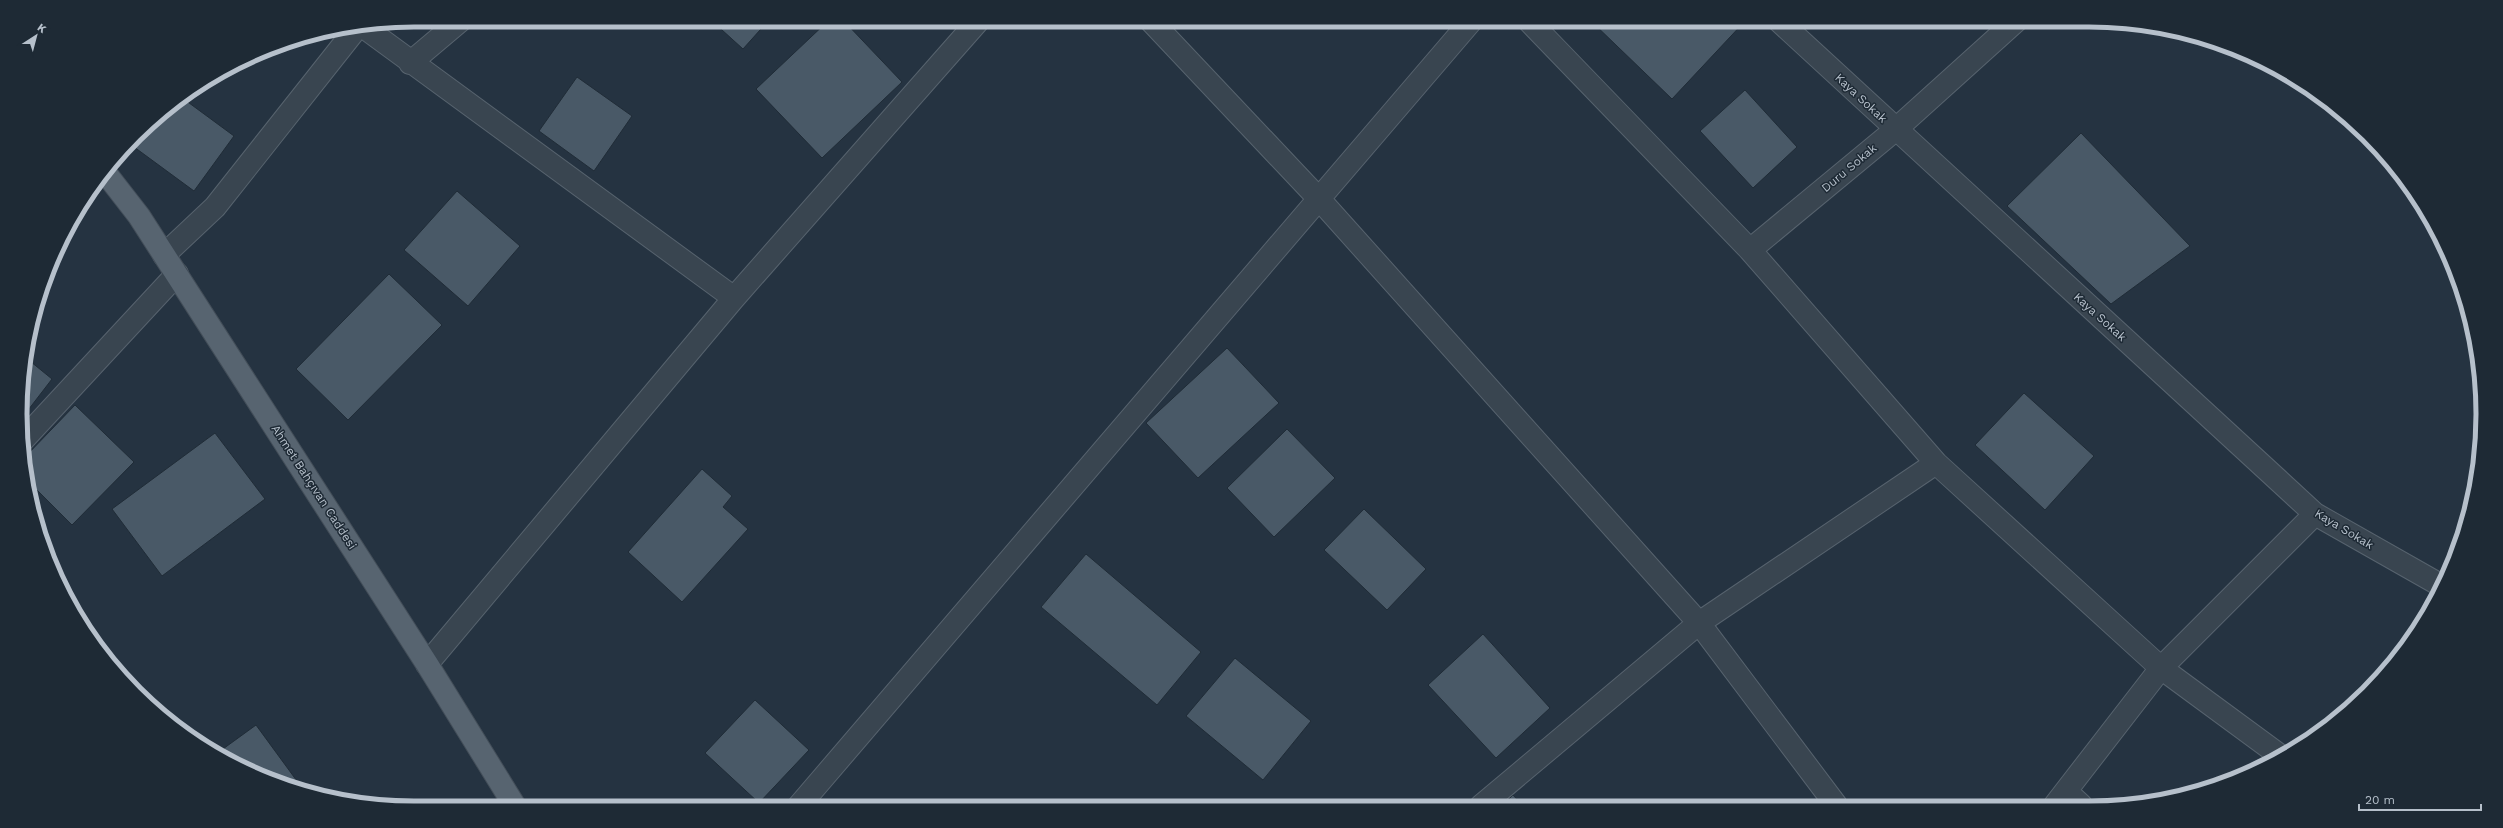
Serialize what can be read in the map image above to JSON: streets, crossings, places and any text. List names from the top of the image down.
{
  "streets": {
    "main road": ["Ahmet Bahçıvan Caddesi"],
    "street": ["Kaya Sokak", "Duru Sokak"]
  },
  "crossings": [
    ["Kaya Sokak", "Duru Sokak"]
  ],
  "scale_bar": "20 m",
  "north": "top right"
}
